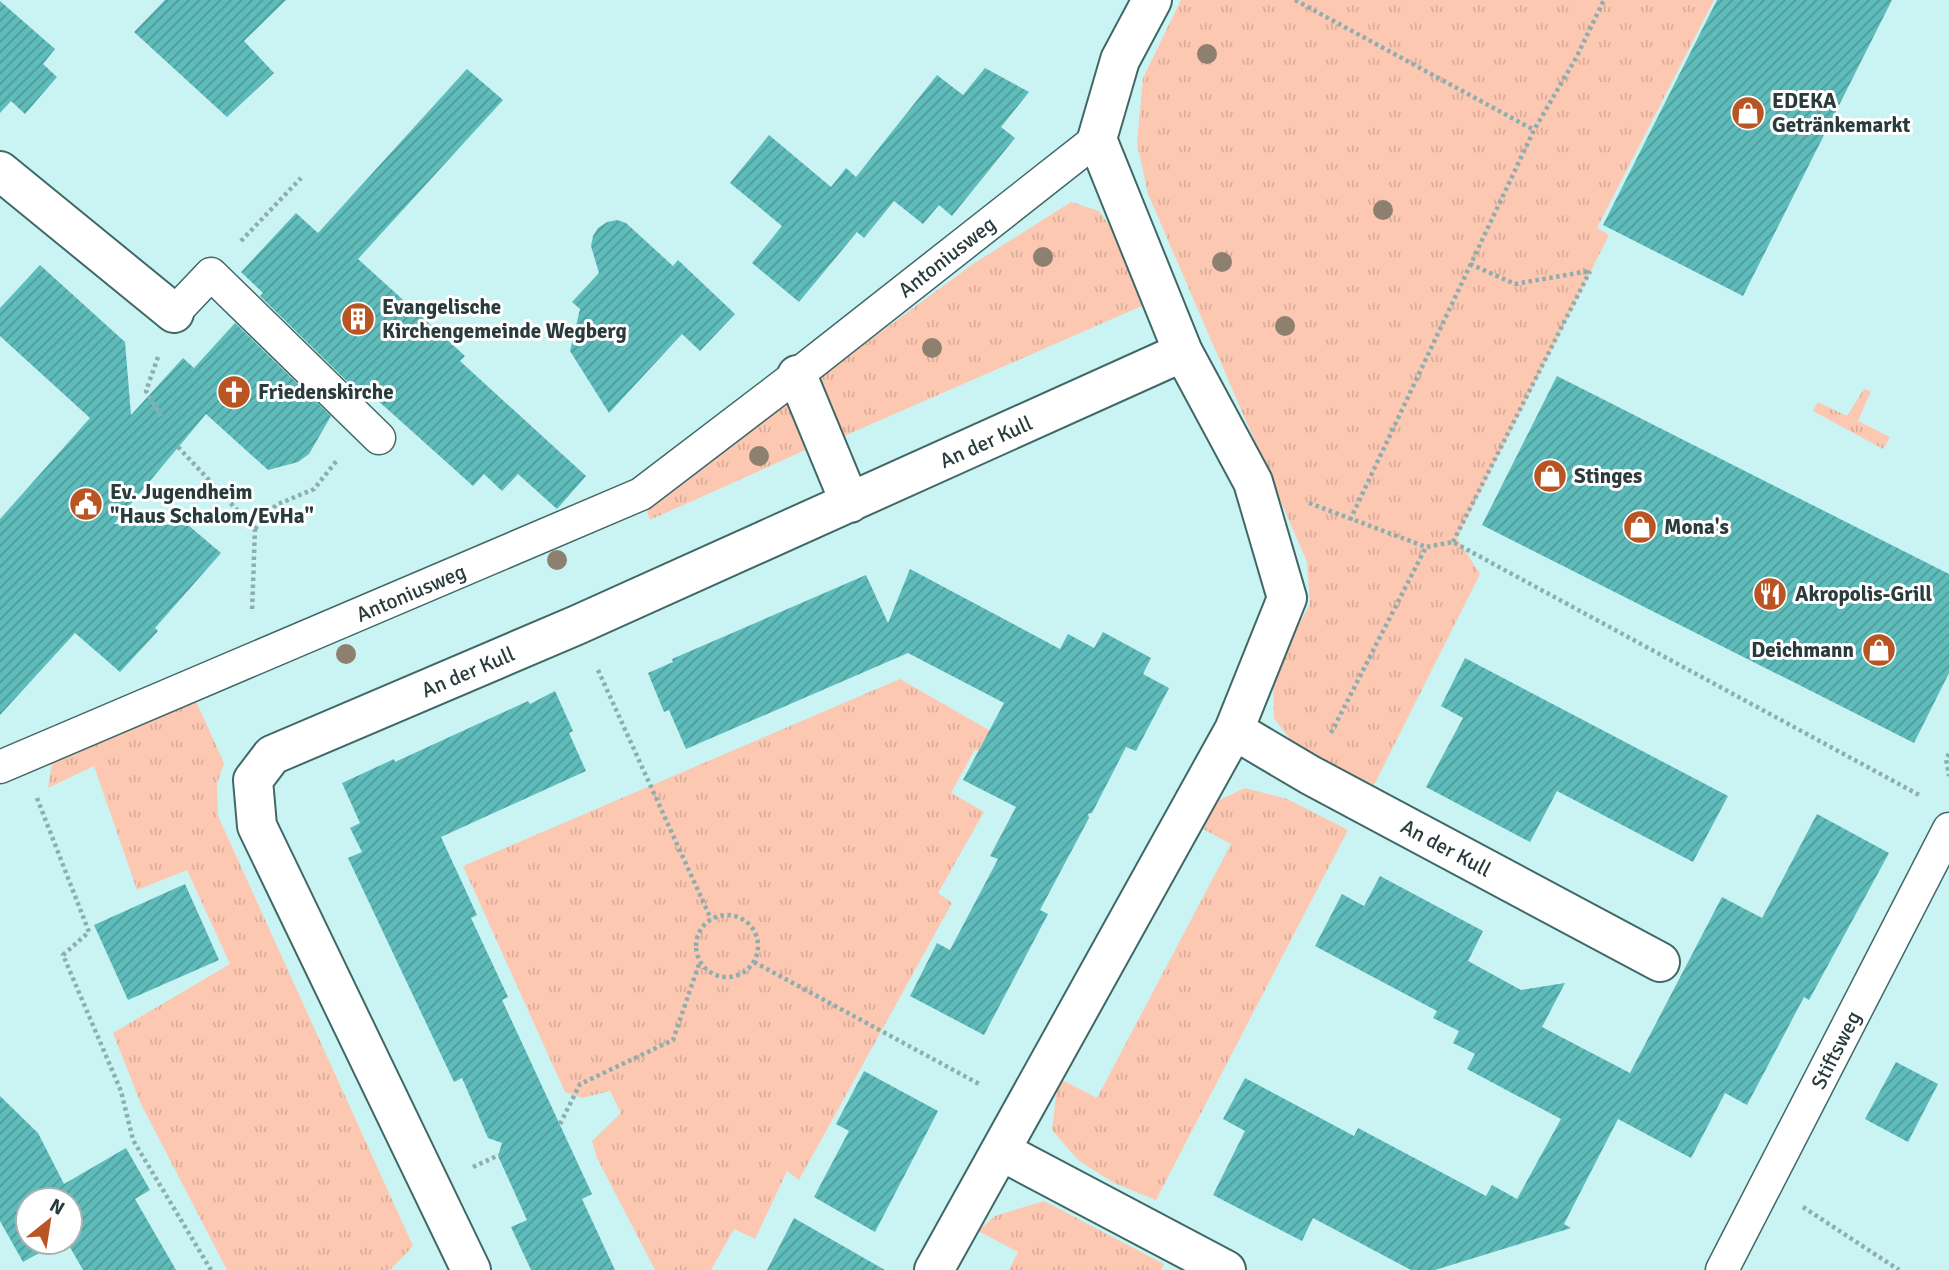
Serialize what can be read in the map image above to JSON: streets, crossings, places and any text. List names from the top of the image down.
{
  "streets": {
    "street": ["An der Kull"],
    "lane": ["Antoniusweg", "Stiftsweg"]
  },
  "places": {
    "shop": [
      "EDEKA Getränkemarkt",
      "Stinges",
      "Mona's",
      "Deichmann"
    ],
    "building": ["Evangelische Kirchengemeinde Wegberg"],
    "church": ["Friedenskirche"],
    "public building": ["Ev. Jugendheim \"Haus Schalom/EvHa\""],
    "restaurant": ["Akropolis-Grill"]
  },
  "north": "top right"
}
